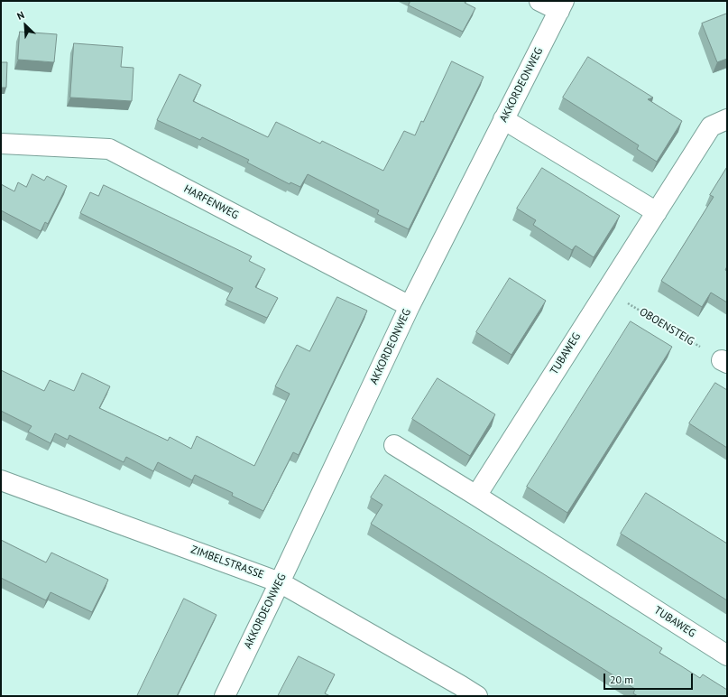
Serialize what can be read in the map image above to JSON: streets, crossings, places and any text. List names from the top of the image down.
{
  "streets": {
    "street": [
      "AKKORDEONWEG",
      "HARFENWEG",
      "TUBAWEG",
      "ZIMBELSTRASSE"
    ],
    "path": ["OBOENSTEIG"]
  },
  "crossings": [
    ["AKKORDEONWEG", "HARFENWEG"],
    ["AKKORDEONWEG", "ZIMBELSTRASSE"],
    ["OBOENSTEIG", "TUBAWEG"]
  ],
  "scale_bar": "20 m",
  "north": "top left"
}
